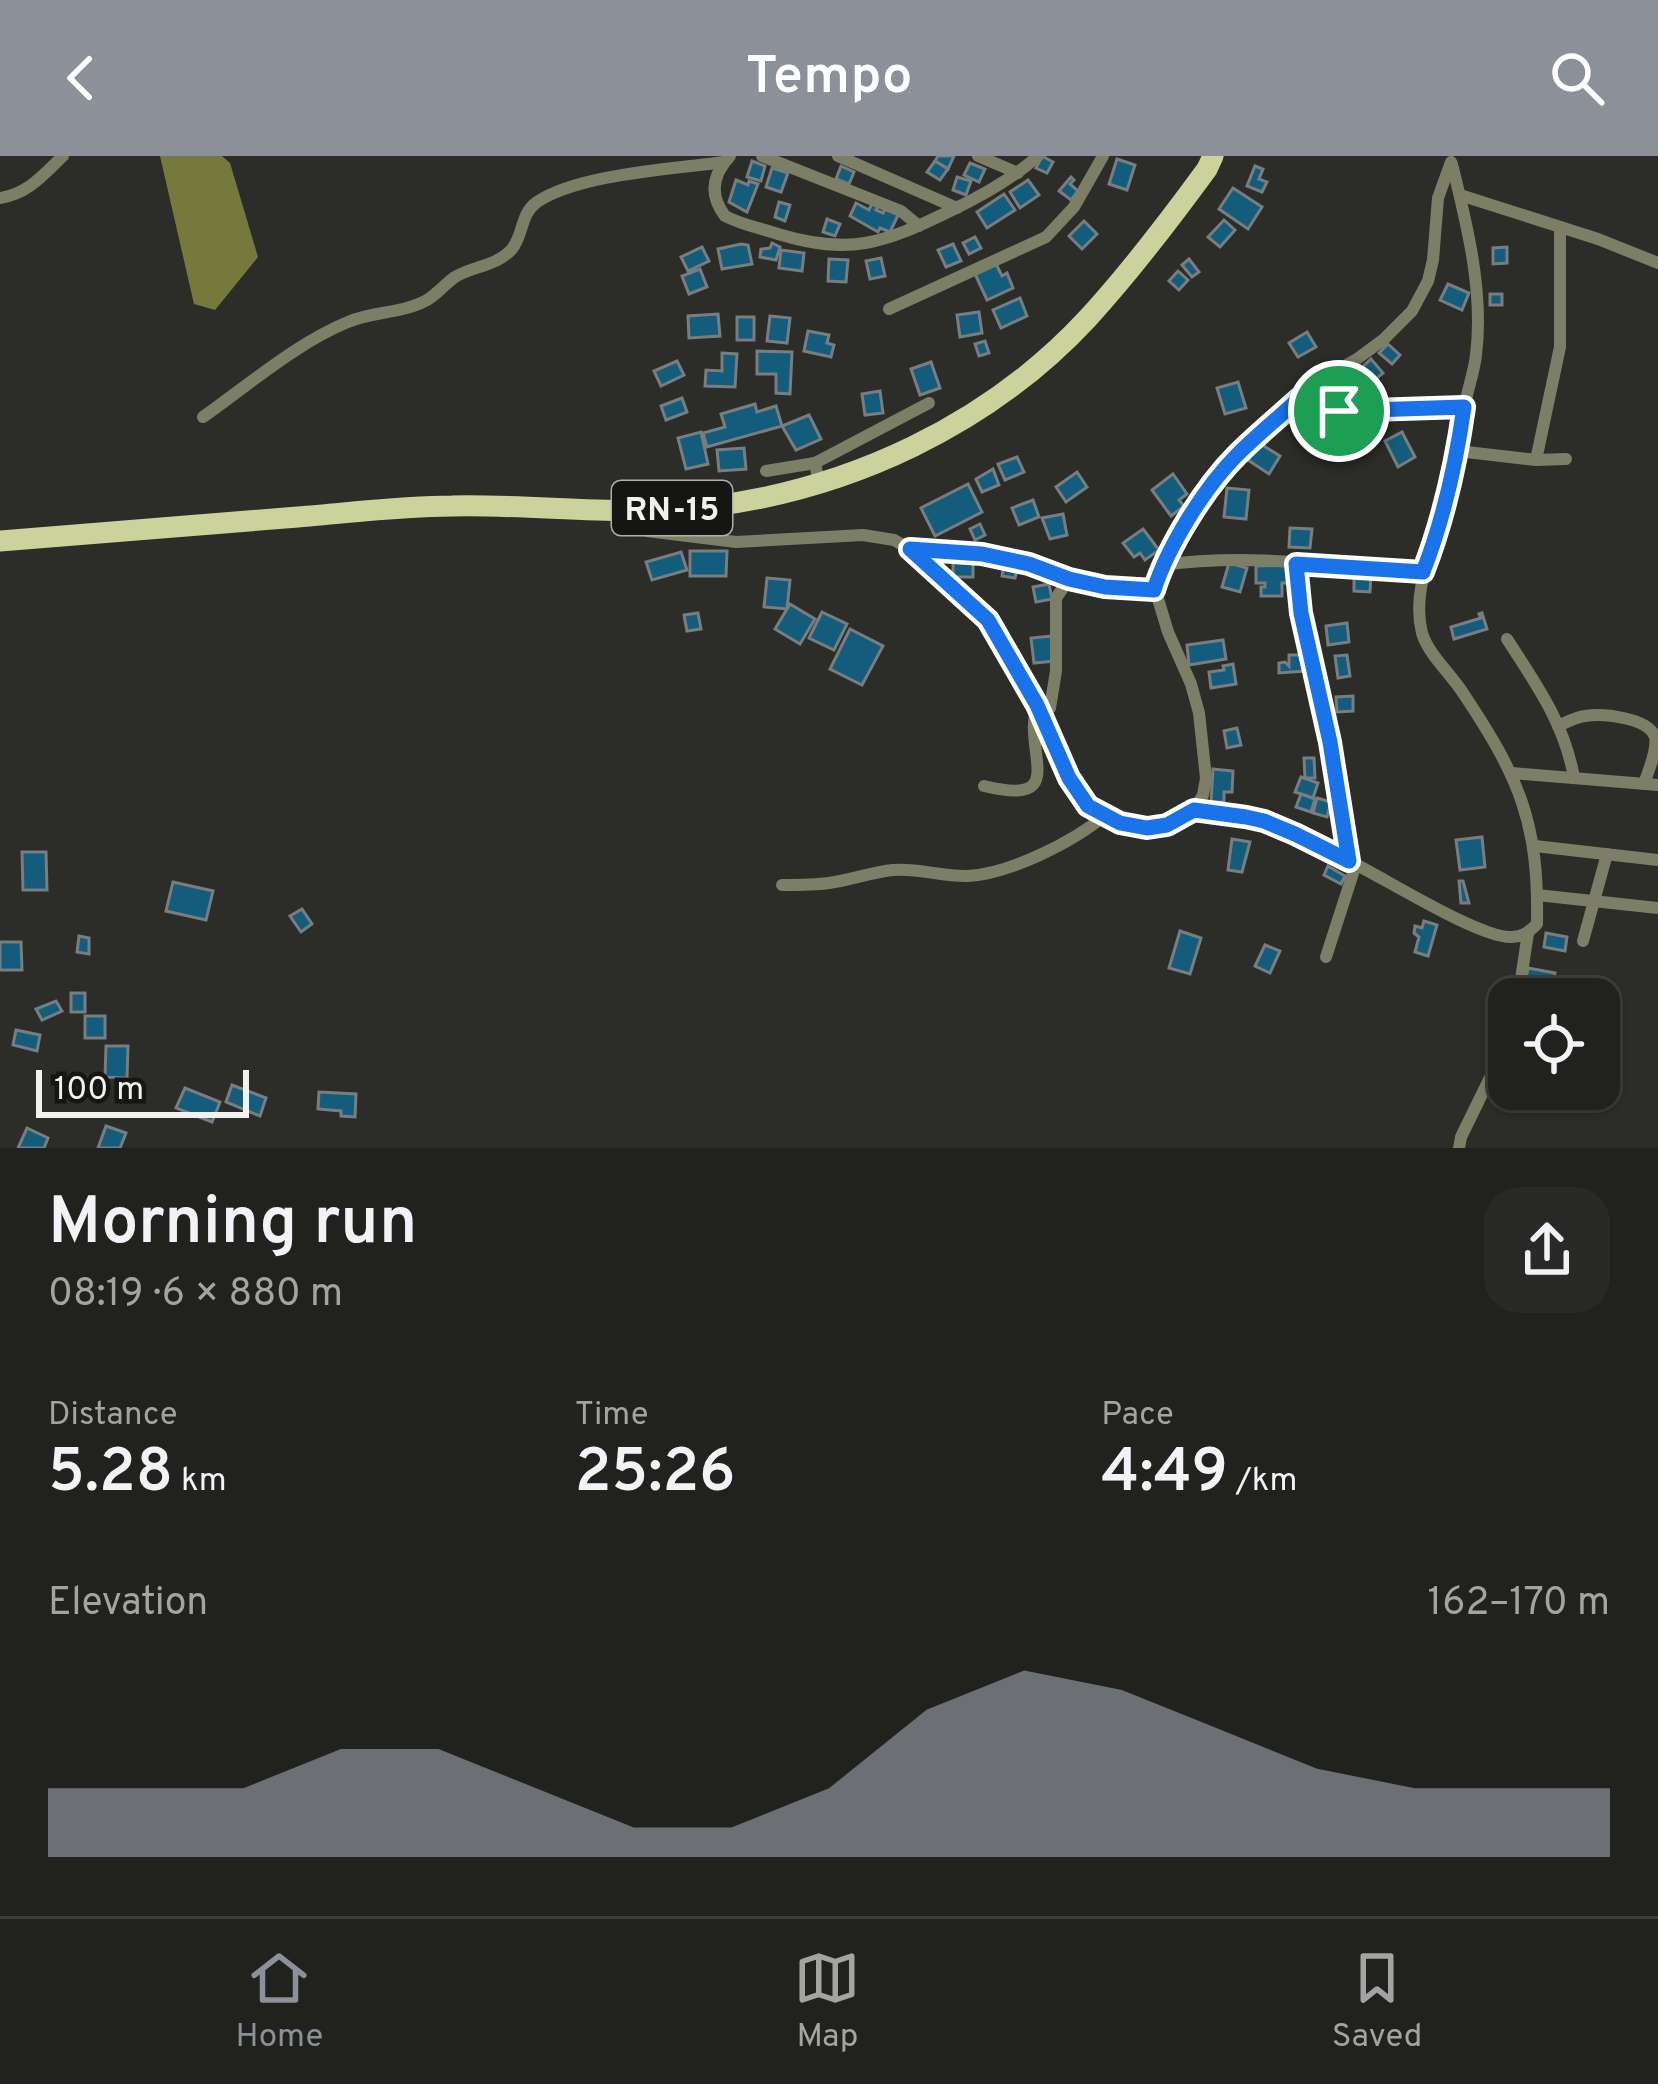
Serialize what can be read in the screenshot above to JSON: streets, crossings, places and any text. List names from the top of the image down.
{
  "streets": {
    "main road": ["RN-15"]
  },
  "scale_bar": "100 m",
  "page": {
    "header": "Tempo",
    "scale": "100 m",
    "heading": ["Morning run", "08:19 · 6 × 880 m"],
    "stats": [
      ["Distance", "5.28 km"],
      ["Time", "25:26"],
      ["Pace", "4:49 /km"]
    ],
    "chart": ["Elevation", "162–170 m"],
    "tabs": ["Home", "Map", "Saved"]
  }
}
